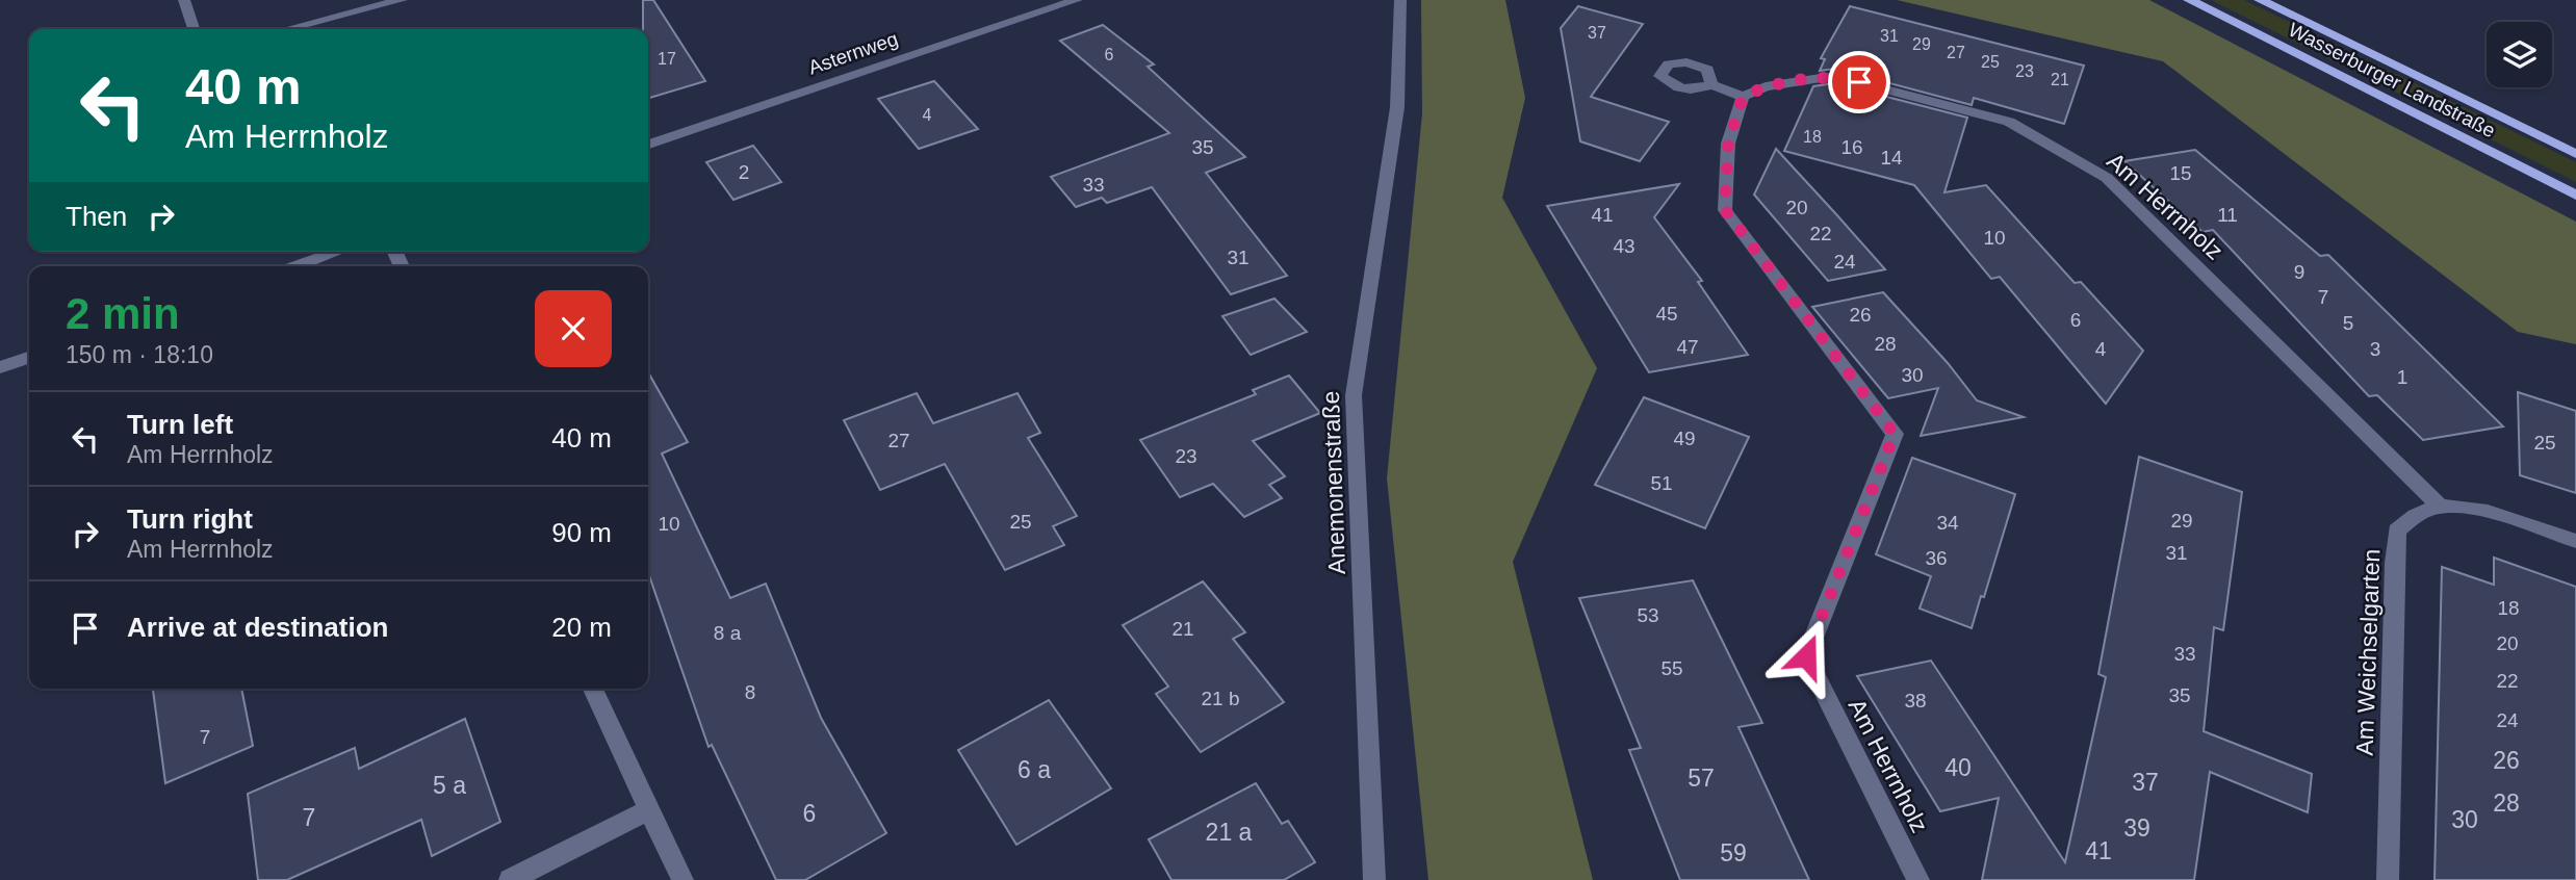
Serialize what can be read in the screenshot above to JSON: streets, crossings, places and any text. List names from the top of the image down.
{
  "streets": {
    "main road": ["Wasserburger Landstraße"],
    "street": [
      "Asternweg",
      "Am Herrnholz",
      "Anemonenstraße",
      "Am Weichselgarten"
    ]
  },
  "crossings": [
    ["Am Herrnholz", "Am Weichselgarten"]
  ],
  "house_numbers": [
    "37",
    "31",
    "29",
    "27",
    "6",
    "17",
    "25",
    "23",
    "21",
    "4",
    "18",
    "35",
    "16",
    "14",
    "2",
    "15",
    "33",
    "20",
    "41",
    "11",
    "22",
    "10",
    "43",
    "31",
    "24",
    "9",
    "7",
    "45",
    "26",
    "6",
    "5",
    "28",
    "47",
    "4",
    "3",
    "30",
    "1",
    "49",
    "27",
    "25",
    "23",
    "51",
    "29",
    "25",
    "34",
    "10",
    "31",
    "36",
    "18",
    "53",
    "21",
    "8 a",
    "20",
    "33",
    "55",
    "22",
    "8",
    "35",
    "21 b",
    "38",
    "24",
    "7",
    "26",
    "40",
    "6 a",
    "57",
    "37",
    "5 a",
    "28",
    "6",
    "7",
    "30",
    "39",
    "21 a",
    "41",
    "59"
  ],
  "page": {
    "turn": ["40 m", "Am Herrnholz"],
    "then": "Then",
    "heading": ["2 min", "150 m · 18:10"],
    "list": [
      {
        "name": "Turn left",
        "note": "Am Herrnholz",
        "value": "40 m"
      },
      {
        "name": "Turn right",
        "note": "Am Herrnholz",
        "value": "90 m"
      },
      {
        "name": "Arrive at destination",
        "value": "20 m"
      }
    ]
  }
}
